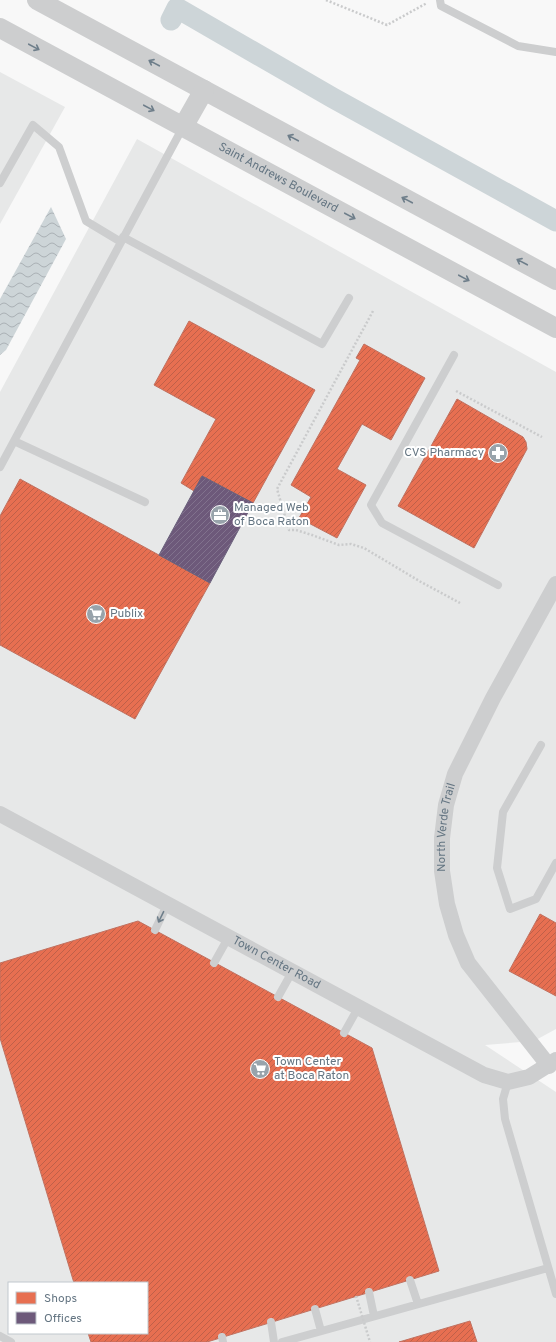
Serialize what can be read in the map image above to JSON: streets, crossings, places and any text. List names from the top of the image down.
{
  "streets": {
    "street": ["Saint Andrews Boulevard", "North Verde Trail", "Town Center Road"]
  },
  "places": {
    "pharmacy": ["CVS Pharmacy"],
    "office": ["Managed Web of Boca Raton"],
    "supermarket": ["Publix", "Town Center at Boca Raton"]
  },
  "legend": ["Shops", "Offices"]
}
